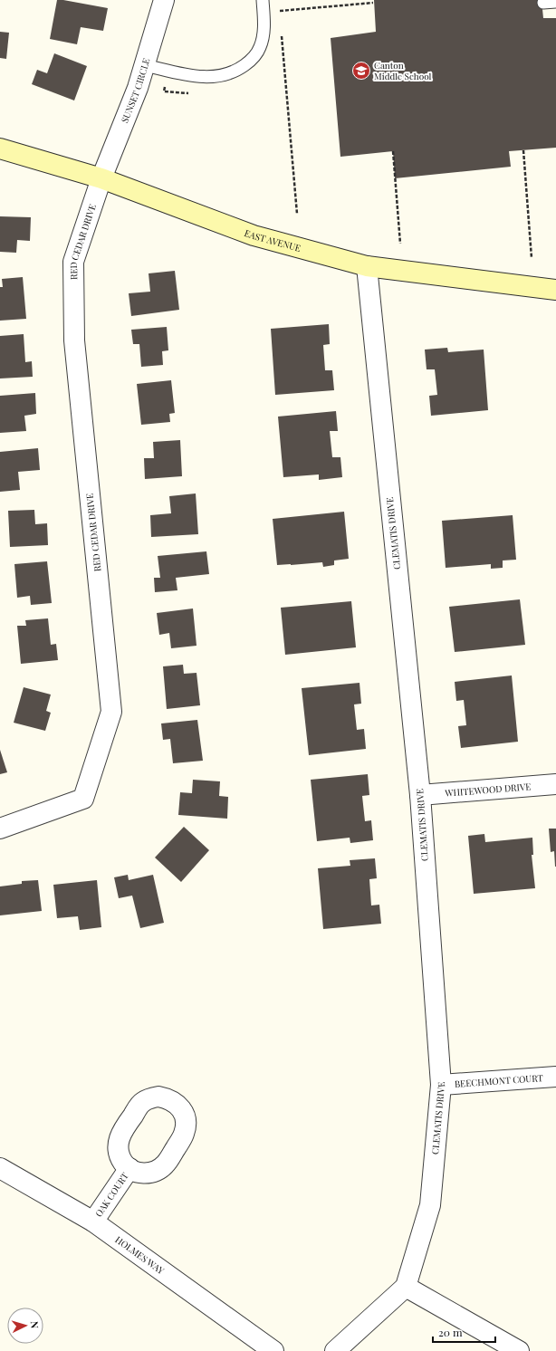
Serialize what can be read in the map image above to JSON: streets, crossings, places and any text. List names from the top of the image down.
{
  "streets": {
    "street": [
      "SUNSET CIRCLE",
      "EAST AVENUE",
      "RED CEDAR DRIVE",
      "CLEMATIS DRIVE",
      "WHITEWOOD DRIVE",
      "BEECHMONT COURT",
      "OAK COURT",
      "HOLMES WAY"
    ]
  },
  "crossings": [
    ["SUNSET CIRCLE", "EAST AVENUE"],
    ["SUNSET CIRCLE", "RED CEDAR DRIVE"],
    ["EAST AVENUE", "RED CEDAR DRIVE"],
    ["EAST AVENUE", "CLEMATIS DRIVE"],
    ["CLEMATIS DRIVE", "WHITEWOOD DRIVE"],
    ["CLEMATIS DRIVE", "BEECHMONT COURT"],
    ["OAK COURT", "HOLMES WAY"]
  ],
  "places": {
    "school or university": ["Canton Middle School"]
  },
  "scale_bar": "20 m",
  "north": "right"
}
